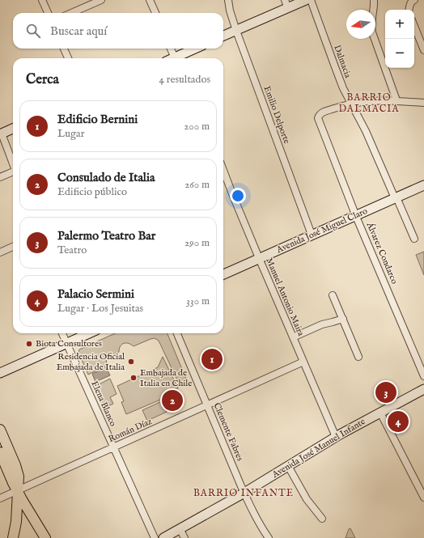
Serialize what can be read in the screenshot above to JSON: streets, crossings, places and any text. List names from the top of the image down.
{
  "streets": {
    "street": [
      "Dalmacia",
      "Emilio Delporte",
      "Avenida José Miguel Claro",
      "Álvarez Condarco",
      "Manuel Antonio Maira",
      "Elena Blanco",
      "Román Díaz",
      "Clemente Fabres",
      "Avenida José Manuel Infante"
    ]
  },
  "crossings": [
    ["Dalmacia", "Avenida José Miguel Claro"],
    ["Dalmacia", "Álvarez Condarco"],
    ["Emilio Delporte", "Avenida José Miguel Claro"],
    ["Avenida José Miguel Claro", "Álvarez Condarco"],
    ["Avenida José Miguel Claro", "Manuel Antonio Maira"],
    ["Manuel Antonio Maira", "Román Díaz"],
    ["Manuel Antonio Maira", "Avenida José Manuel Infante"],
    ["Elena Blanco", "Román Díaz"],
    ["Román Díaz", "Clemente Fabres"],
    ["Clemente Fabres", "Avenida José Manuel Infante"]
  ],
  "districts": ["BARRIO DALMACIA", "BARRIO INFANTE"],
  "places": ["Biota Consultores", "Residencia Oficial Embajada de Italia", "Embajada de Italia en Chile"],
  "north": "left",
  "page": {
    "map_buttons": ["+", "−"],
    "search": "Buscar aquí",
    "heading": ["Cerca", "4 resultados"],
    "list": [
      {
        "mark": "1",
        "name": "Edificio Bernini",
        "note": "Lugar",
        "value": "200 m"
      },
      {
        "mark": "2",
        "name": "Consulado de Italia",
        "note": "Edificio público",
        "value": "260 m"
      },
      {
        "mark": "3",
        "name": "Palermo Teatro Bar",
        "note": "Teatro",
        "value": "290 m"
      },
      {
        "mark": "4",
        "name": "Palacio Sermini",
        "note": "Lugar · Los Jesuitas",
        "value": "330 m"
      }
    ],
    "pins": [
      "1",
      "3",
      "2",
      "4"
    ]
  }
}
